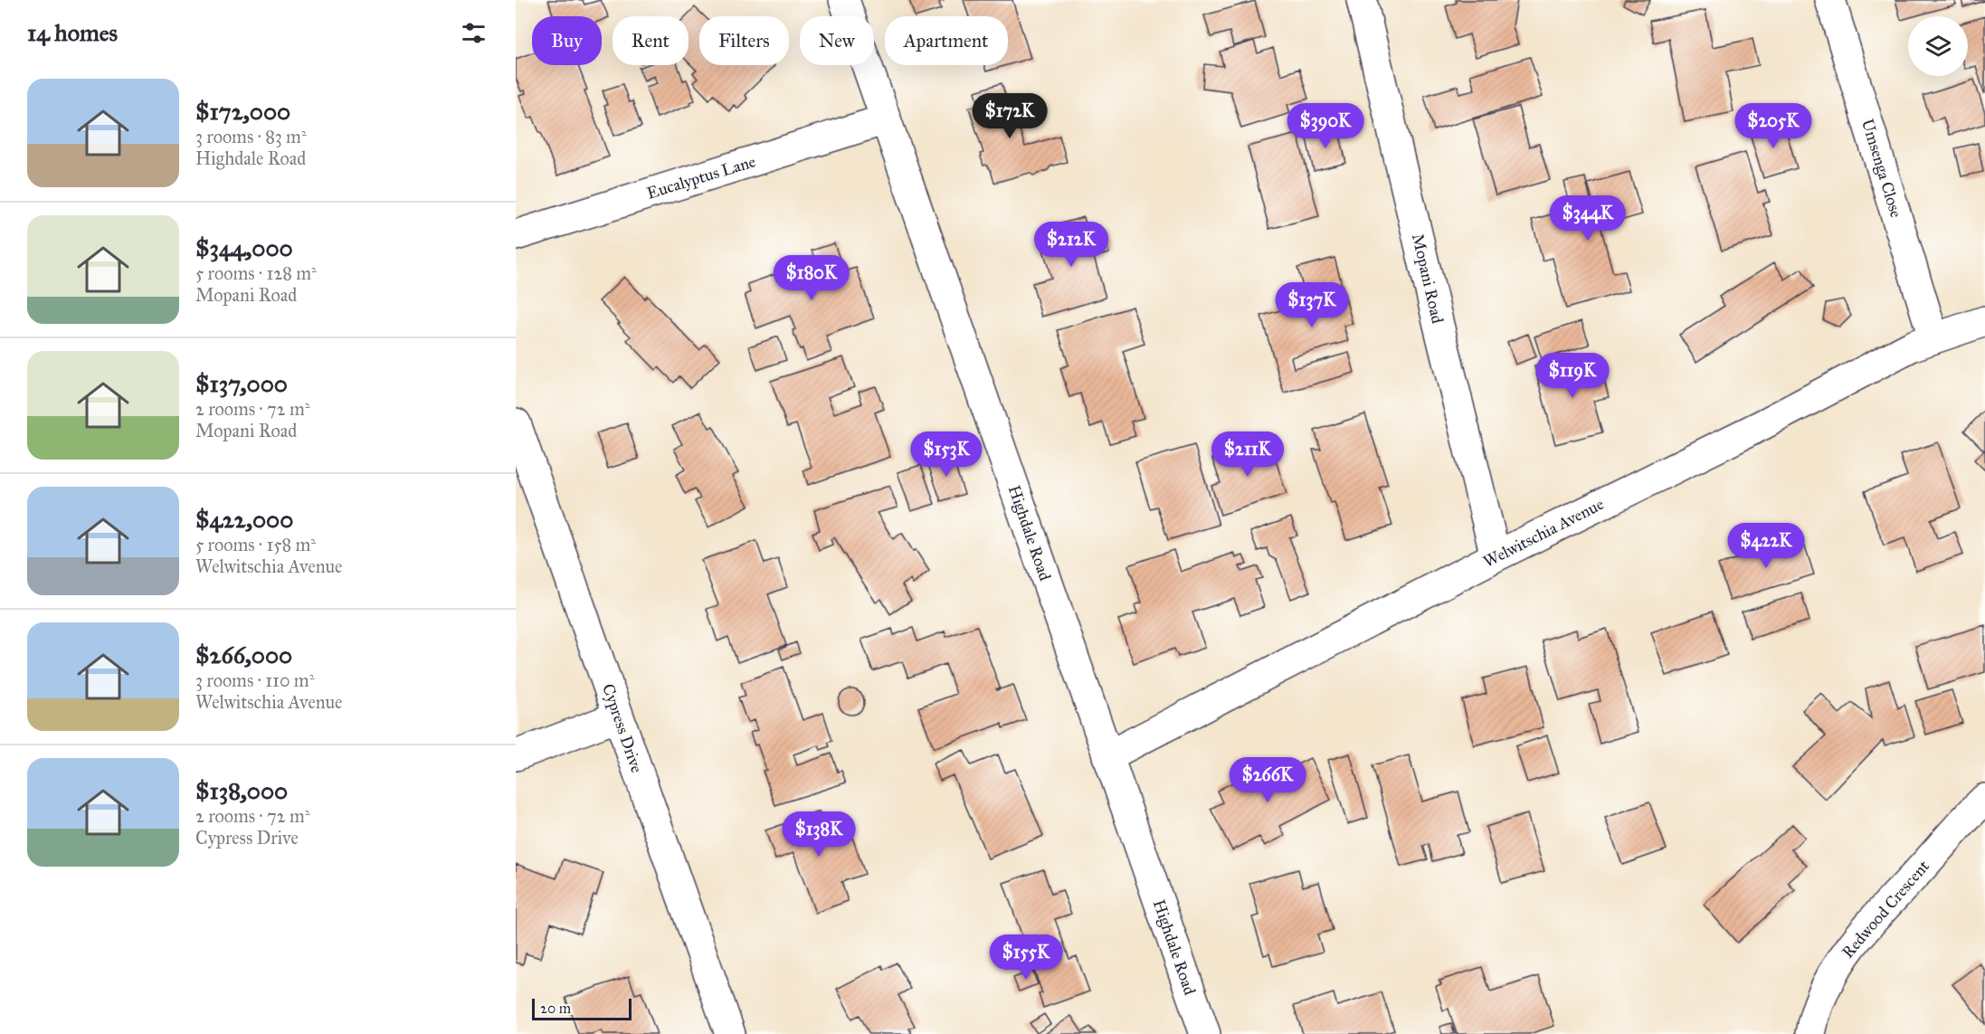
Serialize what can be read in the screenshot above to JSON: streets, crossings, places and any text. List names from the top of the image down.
{
  "streets": {
    "street": [
      "Umsenga Close",
      "Eucalyptus Lane",
      "Mopani Road",
      "Highdale Road",
      "Welwitschia Avenue",
      "Cypress Drive",
      "Redwood Crescent"
    ]
  },
  "crossings": [
    ["Umsenga Close", "Welwitschia Avenue"],
    ["Eucalyptus Lane", "Highdale Road"],
    ["Mopani Road", "Welwitschia Avenue"],
    ["Highdale Road", "Welwitschia Avenue"]
  ],
  "scale_bar": "20 m",
  "page": {
    "heading": "14 homes",
    "chip": [
      "Buy",
      "Rent",
      "Filters",
      "New",
      "Apartment"
    ],
    "list": [
      {
        "name": "$172,000",
        "note": "3 rooms · 83 m² · Highdale Road"
      },
      {
        "name": "$344,000",
        "note": "5 rooms · 128 m² · Mopani Road"
      },
      {
        "name": "$137,000",
        "note": "2 rooms · 72 m² · Mopani Road"
      },
      {
        "name": "$422,000",
        "note": "5 rooms · 158 m² · Welwitschia Avenue"
      },
      {
        "name": "$266,000",
        "note": "3 rooms · 110 m² · Welwitschia Avenue"
      },
      {
        "name": "$138,000",
        "note": "2 rooms · 72 m² · Cypress Drive"
      }
    ],
    "price": [
      "$172K",
      "$390K",
      "$205K",
      "$344K",
      "$212K",
      "$180K",
      "$137K",
      "$119K",
      "$153K",
      "$211K",
      "$422K",
      "$266K",
      "$138K",
      "$155K"
    ],
    "scale": "20 m"
  }
}
